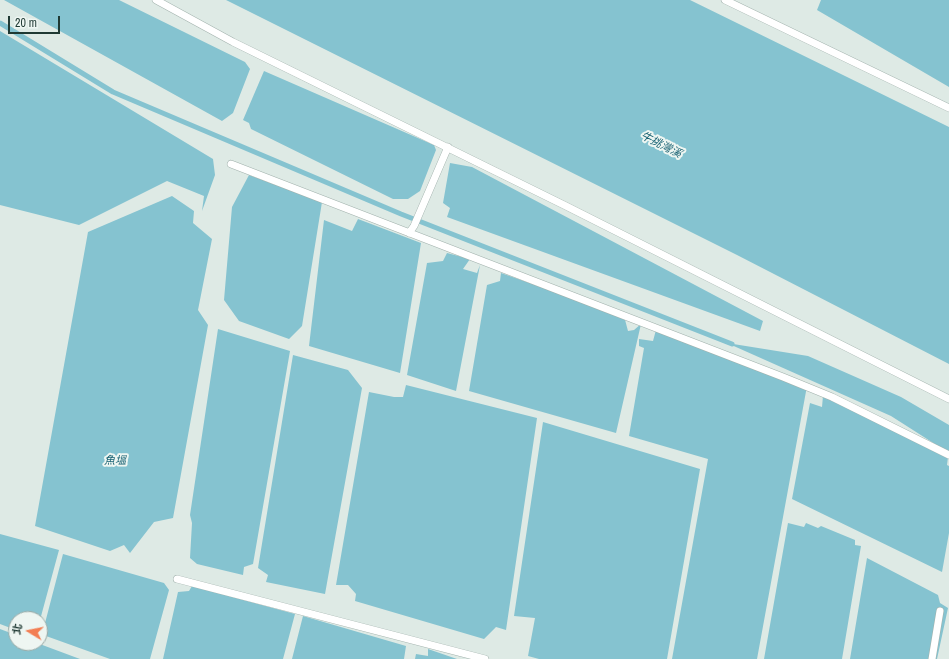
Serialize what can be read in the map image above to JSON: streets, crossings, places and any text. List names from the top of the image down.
{
  "water": ["牛挑灣溪", "魚塭"],
  "scale_bar": "20 m",
  "north": "left"
}
